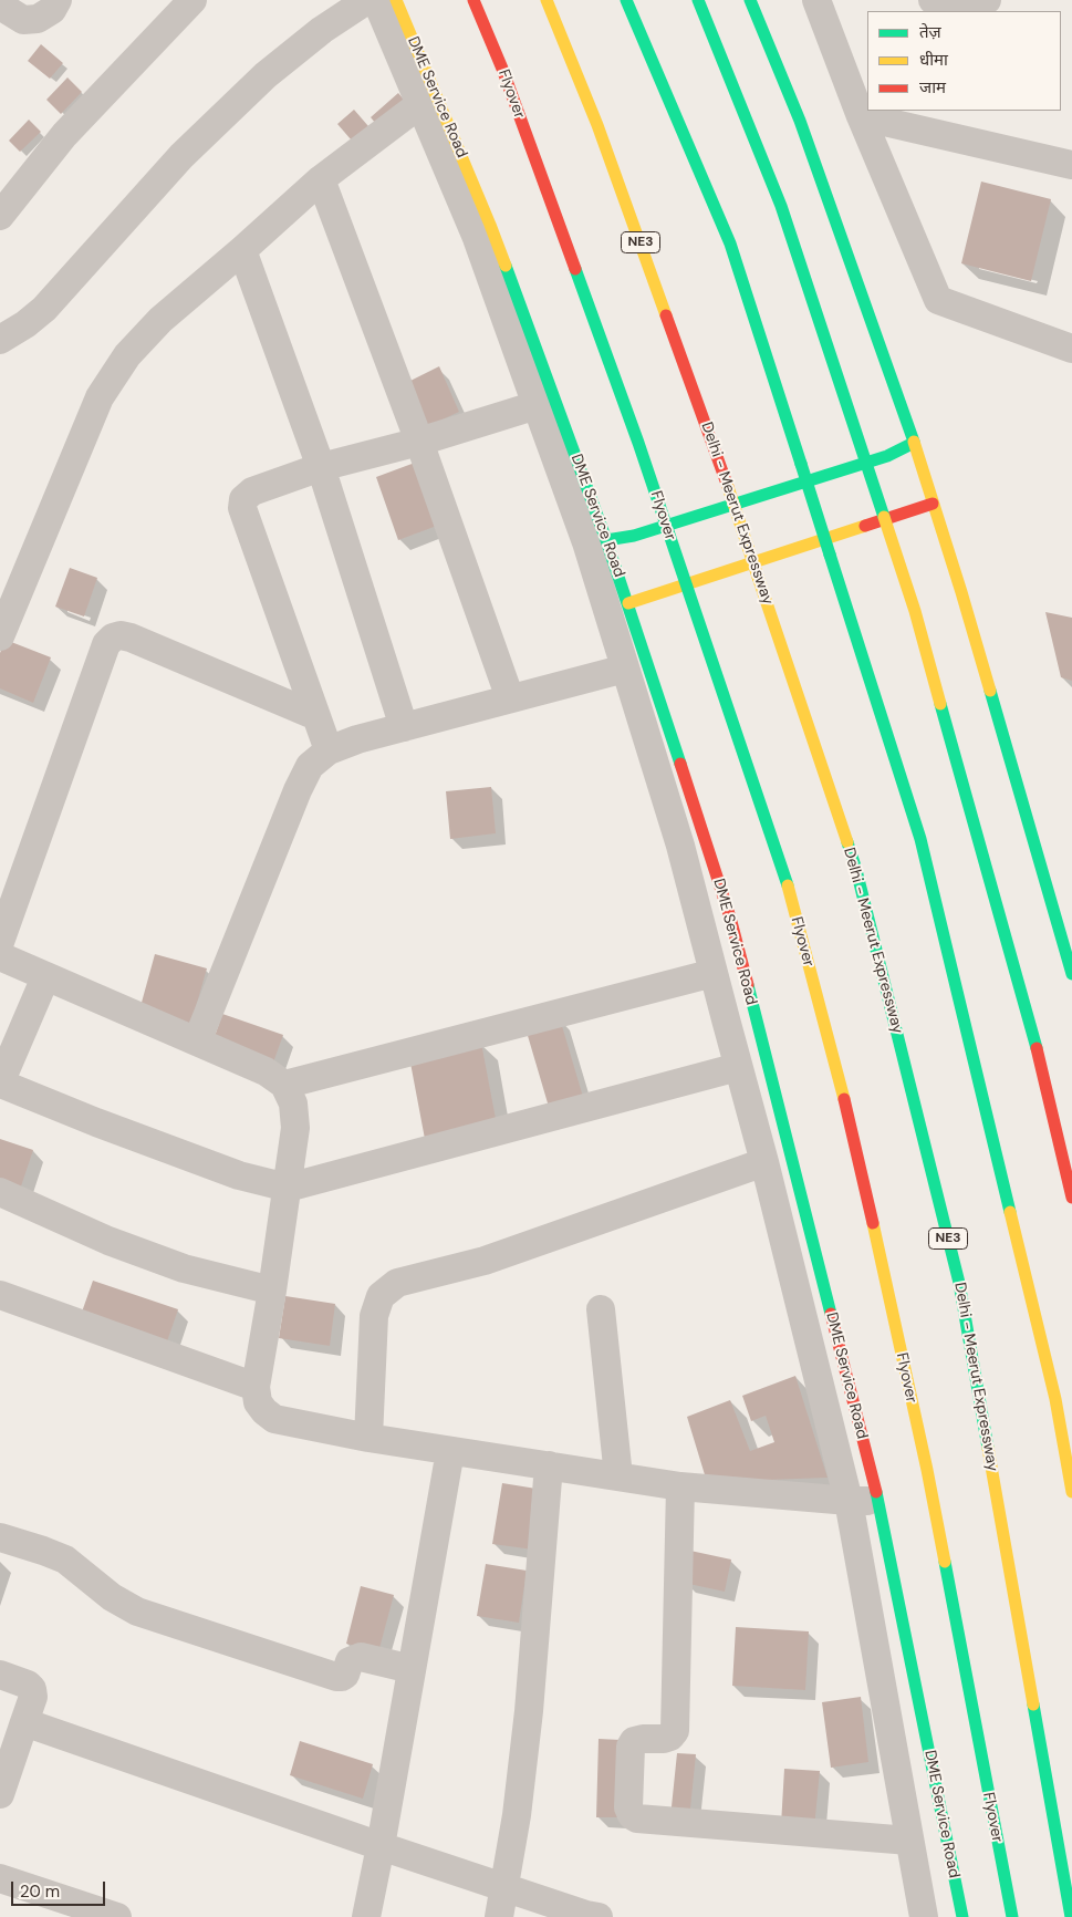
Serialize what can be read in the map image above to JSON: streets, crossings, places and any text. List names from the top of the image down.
{
  "streets": {
    "main road": [
      "Flyover",
      "DME Service Road",
      "NE3",
      "Delhi - Meerut Expressway"
    ]
  },
  "legend": ["तेज़", "धीमा", "जाम"],
  "scale_bar": "20 m"
}
